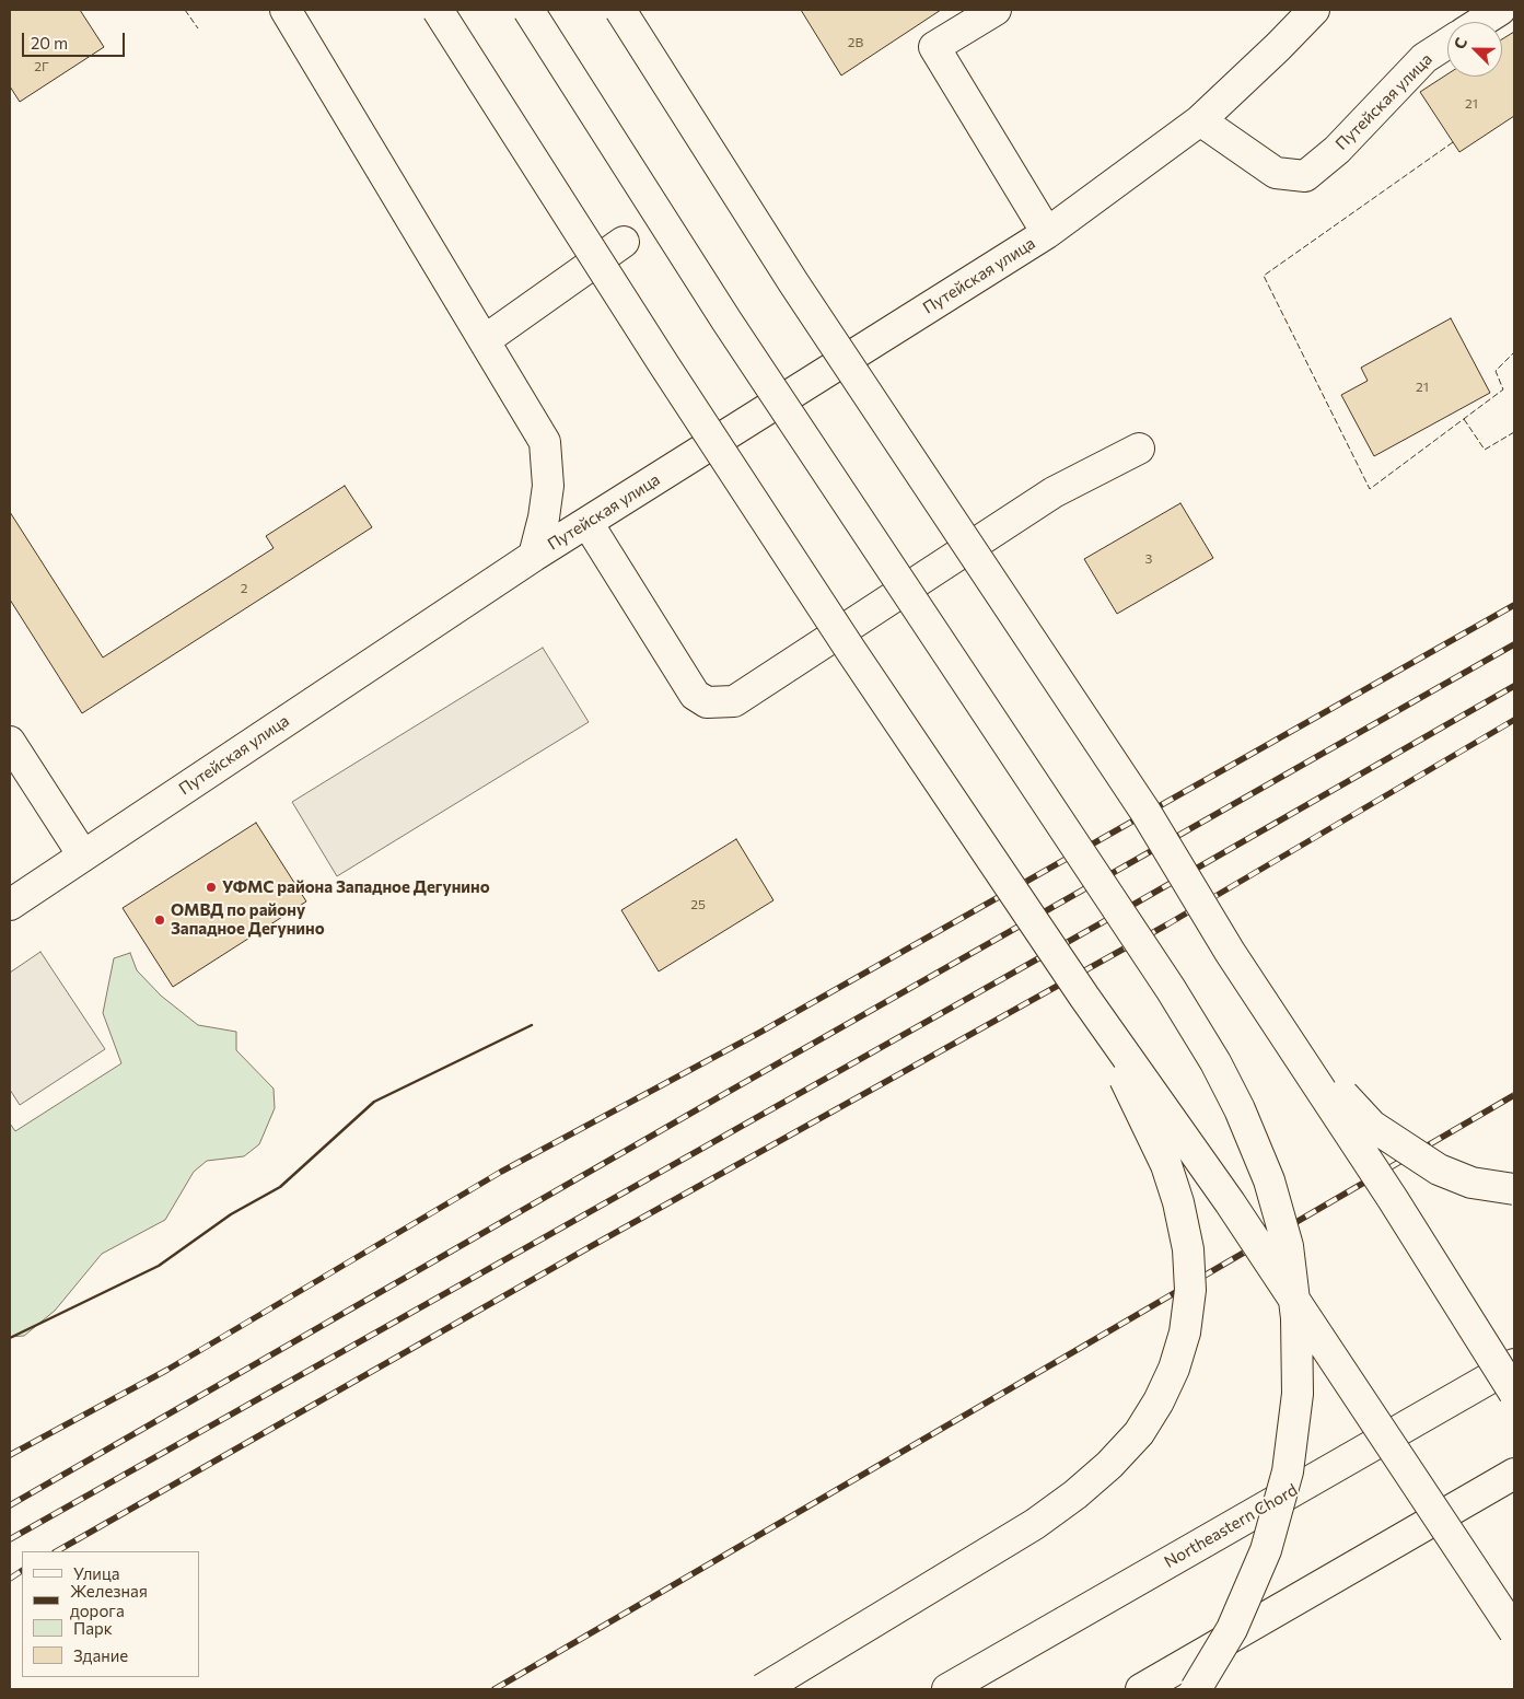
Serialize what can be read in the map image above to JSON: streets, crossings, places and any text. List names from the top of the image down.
{
  "streets": {
    "main road": ["Путейская улица", "Northeastern Chord"]
  },
  "places": ["УФМС района Западное Дегунино", "ОМВД по району Западное Дегунино"],
  "house_numbers": [
    "2В",
    "2Г",
    "21",
    "21",
    "3",
    "2",
    "25"
  ],
  "legend": [
    "Улица",
    "Железная дорога",
    "Парк",
    "Здание"
  ],
  "scale_bar": "20 m",
  "north": "top left"
}
